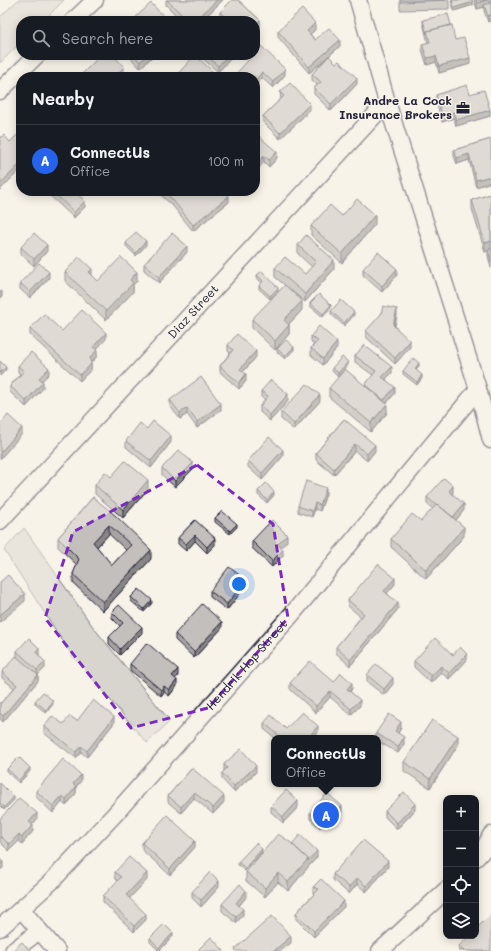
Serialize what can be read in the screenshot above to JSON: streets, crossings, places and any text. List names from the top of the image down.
{
  "streets": {
    "street": ["Diaz Street", "Hendrik Hop Street"]
  },
  "places": {
    "office": ["Andre La Cock Insurance Brokers"]
  },
  "page": {
    "search": "Search here",
    "heading": "Nearby",
    "list": [
      {
        "mark": "A",
        "name": "ConnectUs",
        "note": "Office",
        "value": "100 m"
      }
    ],
    "popup": ["ConnectUs", "Office"],
    "map_buttons": ["+", "−"],
    "pins": "A"
  }
}
